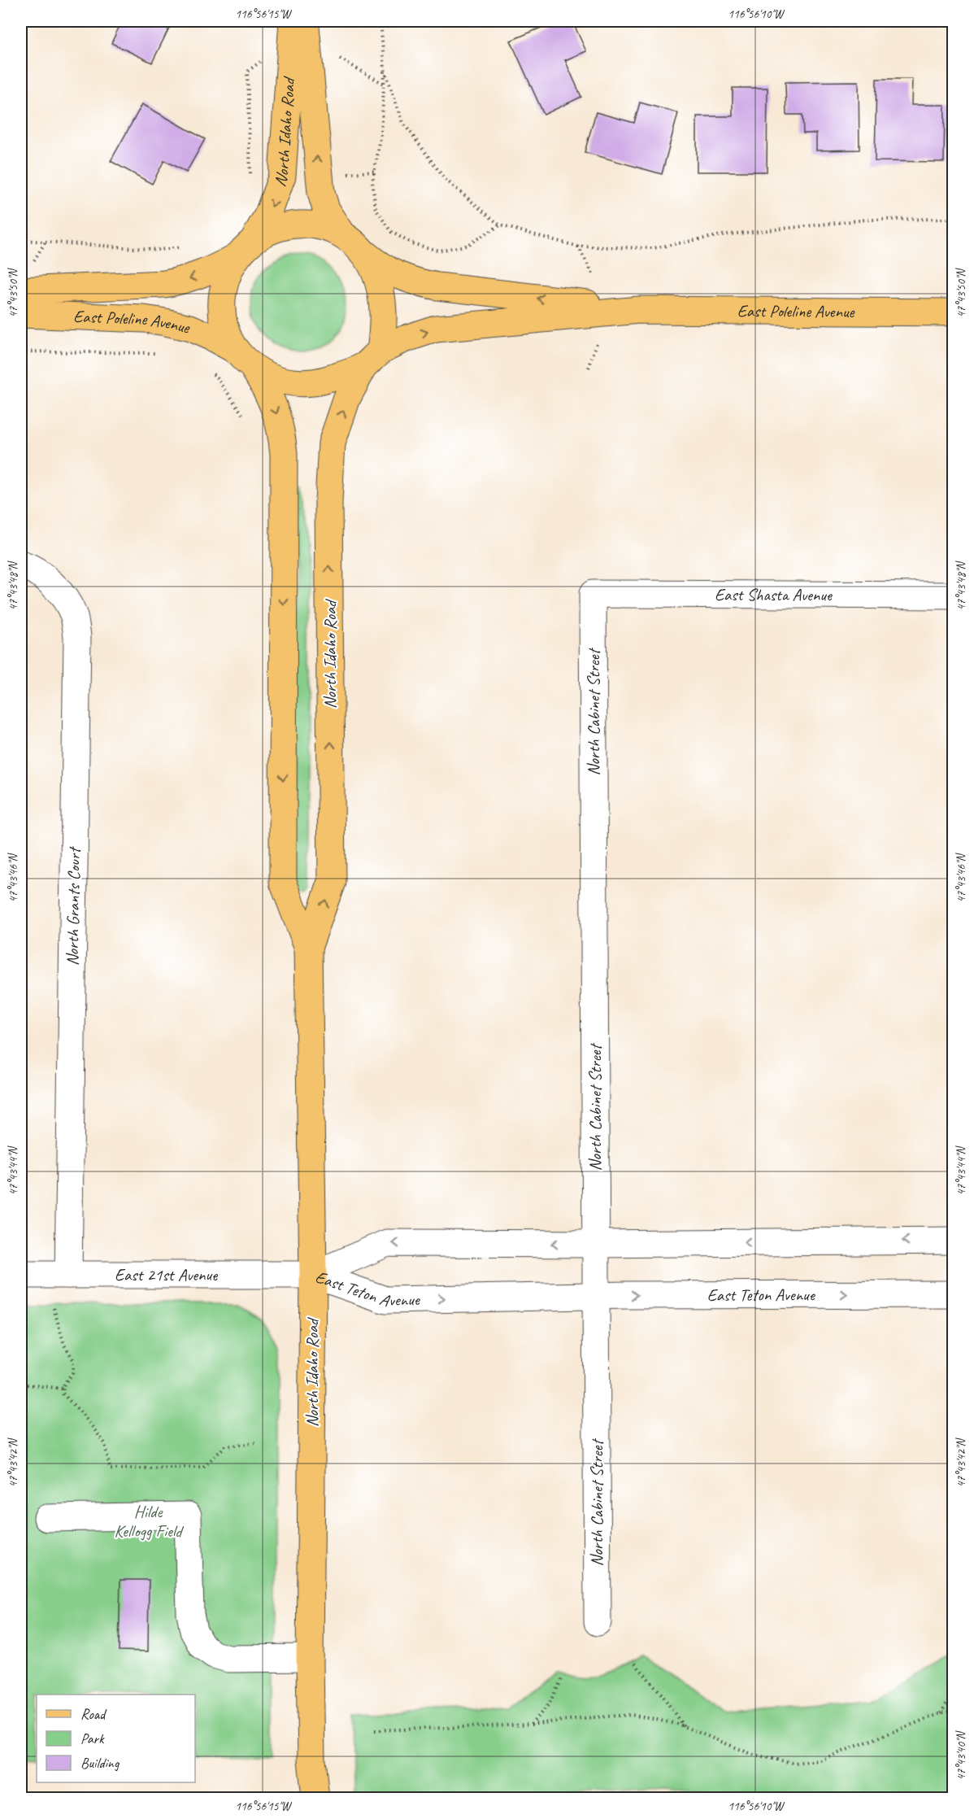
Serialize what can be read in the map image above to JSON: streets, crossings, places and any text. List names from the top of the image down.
{
  "streets": {
    "main road": ["North Idaho Road", "East Poleline Avenue"],
    "street": [
      "East Shasta Avenue",
      "North Cabinet Street",
      "North Grants Court",
      "East 21st Avenue",
      "East Teton Avenue"
    ]
  },
  "crossings": [
    ["North Idaho Road", "East Poleline Avenue"],
    ["North Idaho Road", "East 21st Avenue"],
    ["North Idaho Road", "East Teton Avenue"],
    ["East Shasta Avenue", "North Cabinet Street"],
    ["North Cabinet Street", "East Teton Avenue"],
    ["North Grants Court", "East 21st Avenue"],
    ["East 21st Avenue", "East Teton Avenue"]
  ],
  "parks": ["Hilde Kellogg Field"],
  "legend": ["Road", "Park", "Building"],
  "coordinates": [
    "116°56'15\"W",
    "116°56'10\"W",
    "47°43'50\"N",
    "47°43'48\"N",
    "47°43'46\"N",
    "47°43'44\"N",
    "47°43'42\"N",
    "47°43'40\"N"
  ]
}
